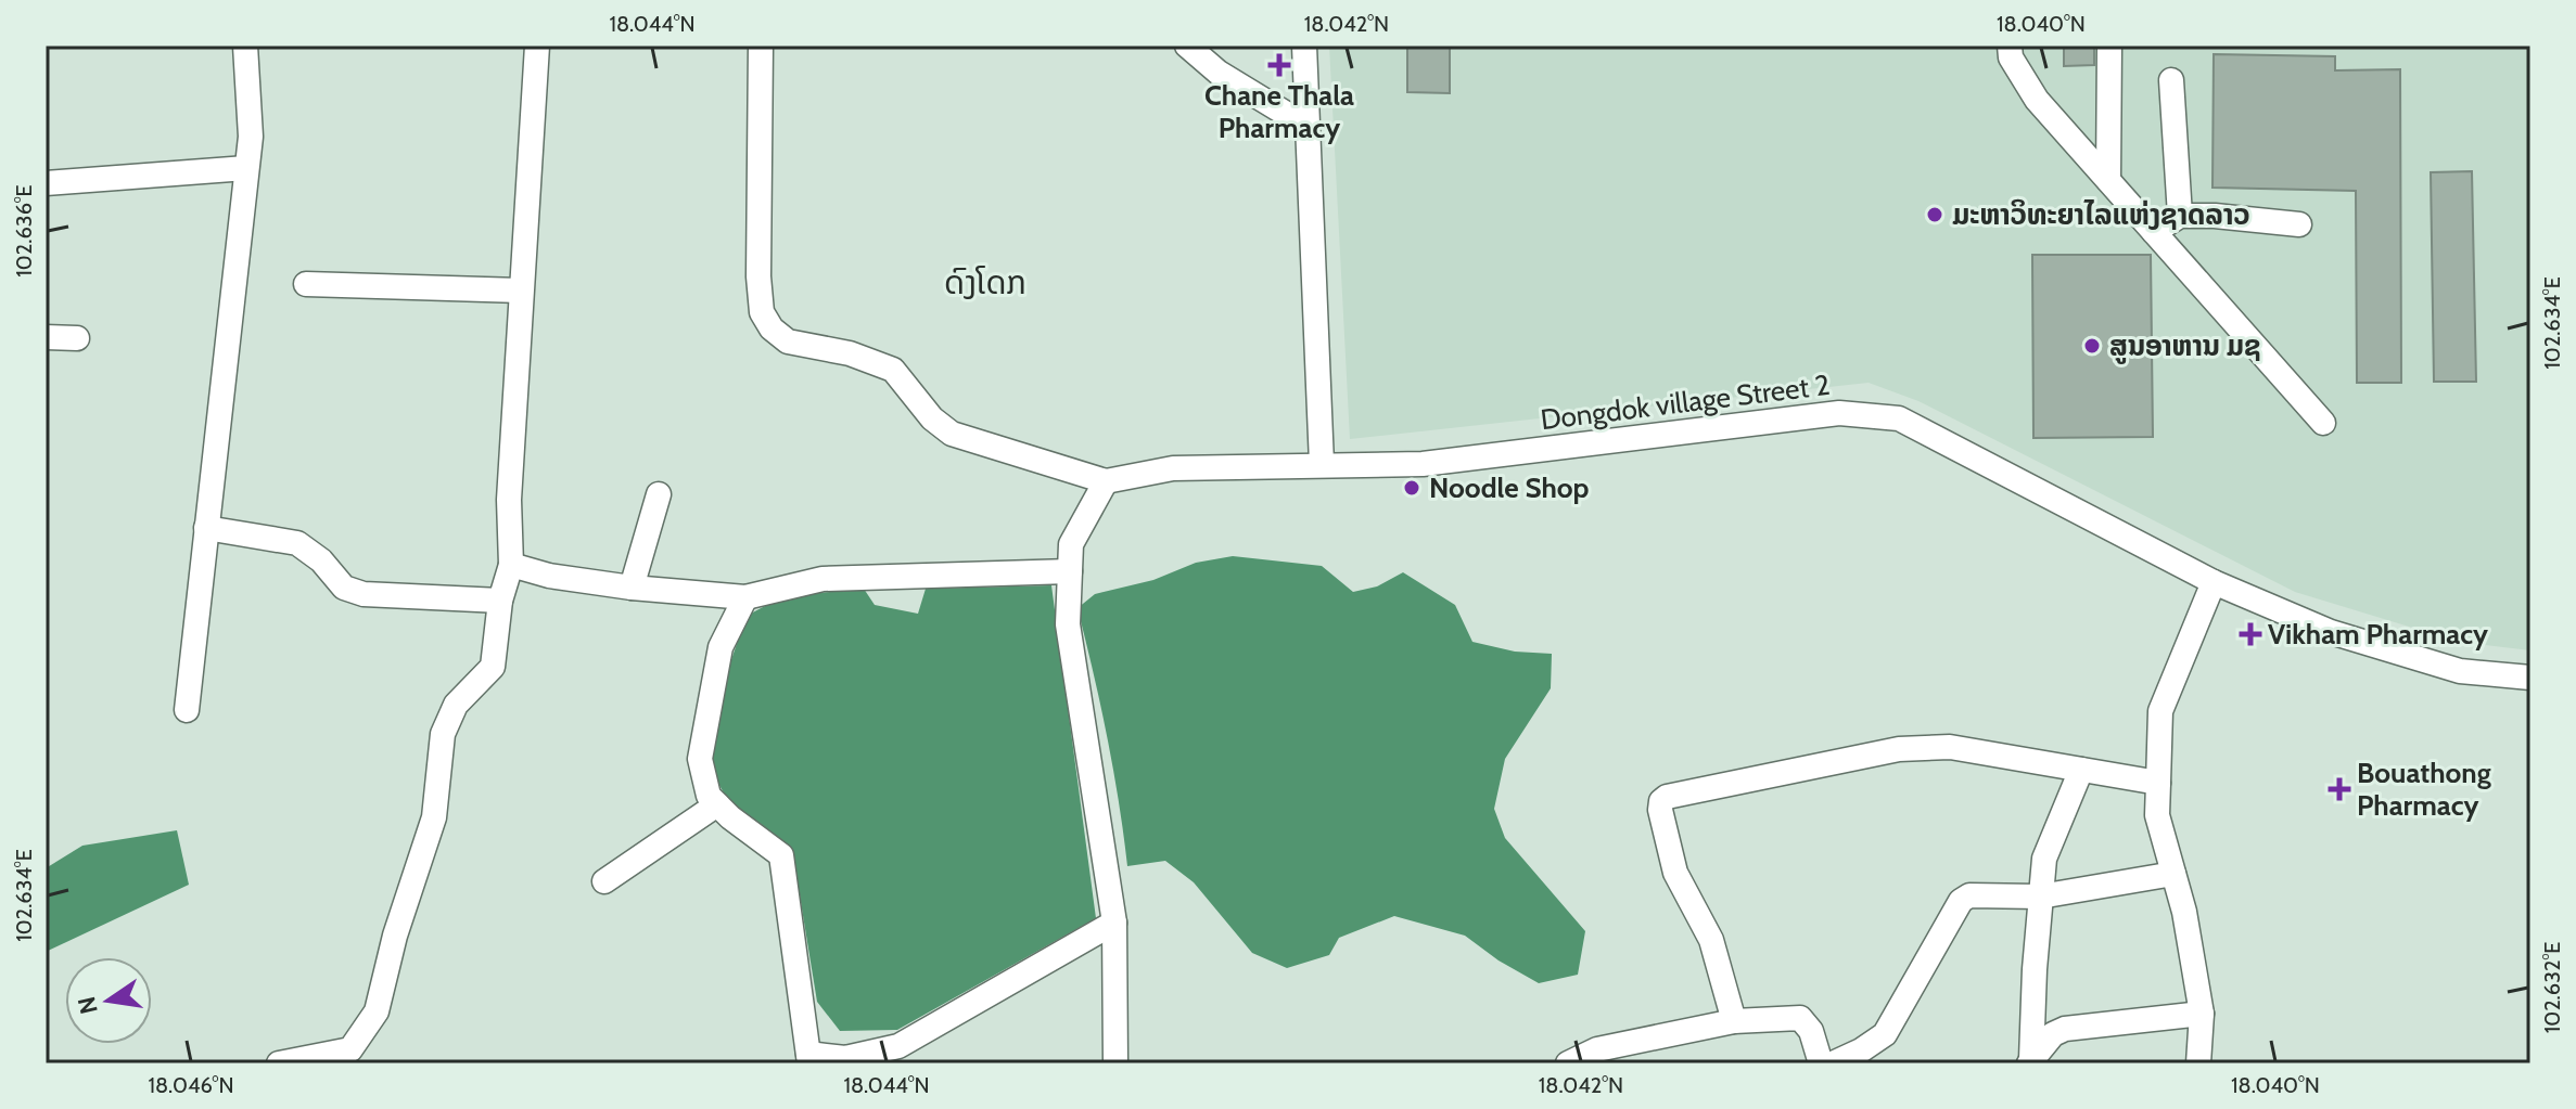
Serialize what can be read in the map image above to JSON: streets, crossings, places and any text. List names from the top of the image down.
{
  "streets": {
    "street": ["Dongdok village Street 2"]
  },
  "districts": ["ດົງໂດກ"],
  "places": {
    "health": ["Chane Thala Pharmacy", "Vikham Pharmacy", "Bouathong Pharmacy"],
    "other": ["ມະຫາວິທະຍາໄລແຫ່ງຊາດລາວ", "ສູນອາຫານ ມຊ", "Noodle Shop"]
  },
  "north": "left",
  "coordinates": [
    "18.044°N",
    "18.042°N",
    "18.040°N",
    "102.636°E",
    "102.634°E",
    "102.632°E",
    "18.046°N"
  ]
}
